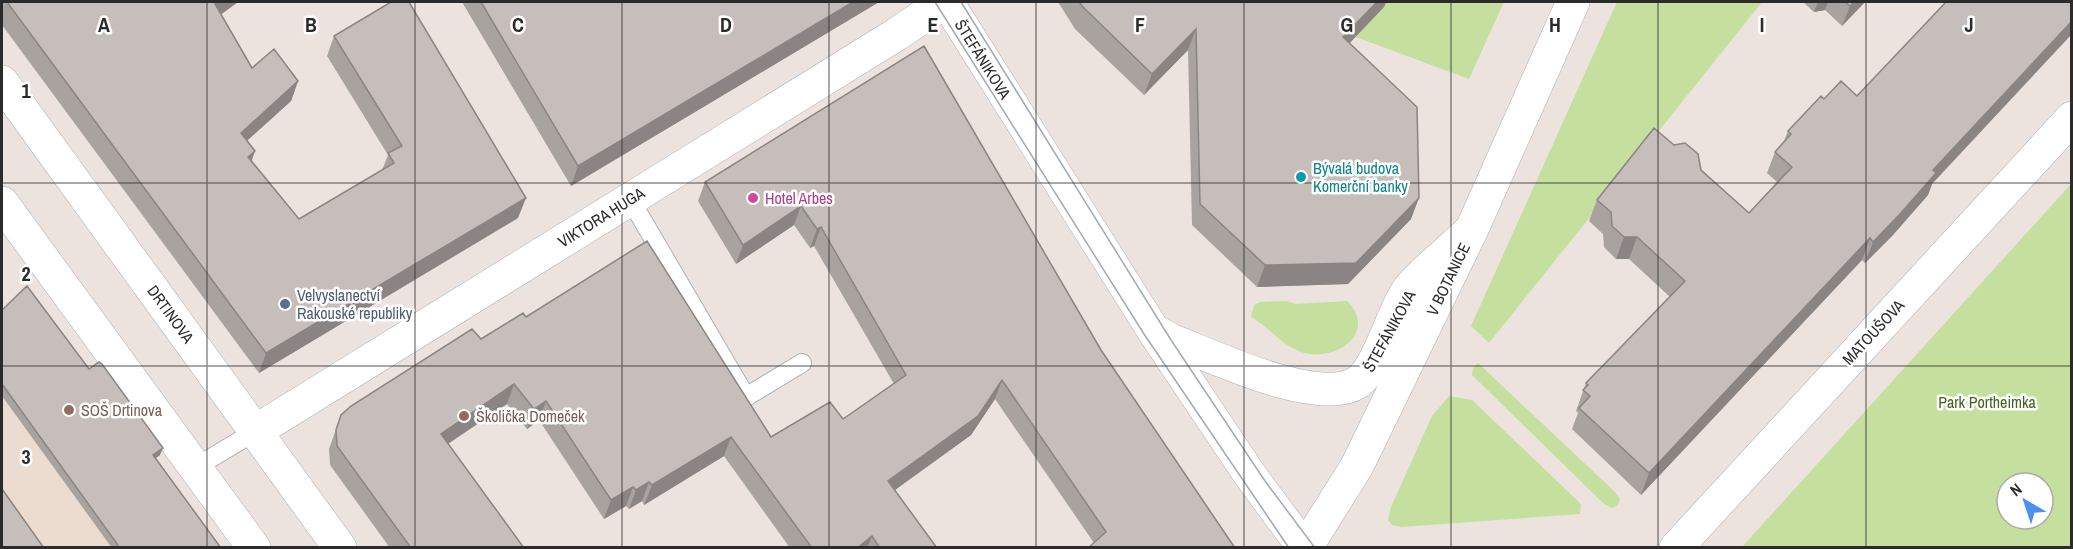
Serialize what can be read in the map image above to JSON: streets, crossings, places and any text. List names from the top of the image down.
{
  "streets": {
    "street": [
      "ŠTEFÁNIKOVA",
      "VIKTORA HUGA",
      "V BOTANICE",
      "DRTINOVA",
      "MATOUŠOVA"
    ]
  },
  "crossings": [
    ["ŠTEFÁNIKOVA", "VIKTORA HUGA"],
    ["ŠTEFÁNIKOVA", "V BOTANICE"],
    ["VIKTORA HUGA", "DRTINOVA"]
  ],
  "parks": ["Park Portheimka"],
  "places": [
    "Bývalá budova Komerční banky",
    "Hotel Arbes",
    "Velvyslanectví Rakouské republiky",
    "SOŠ Drtinova",
    "Školička Domeček"
  ],
  "north": "top left",
  "grid": {
    "columns": [
      "A",
      "B",
      "C",
      "D",
      "E",
      "F",
      "G",
      "H",
      "I",
      "J"
    ],
    "rows": ["1", "2", "3"]
  }
}
